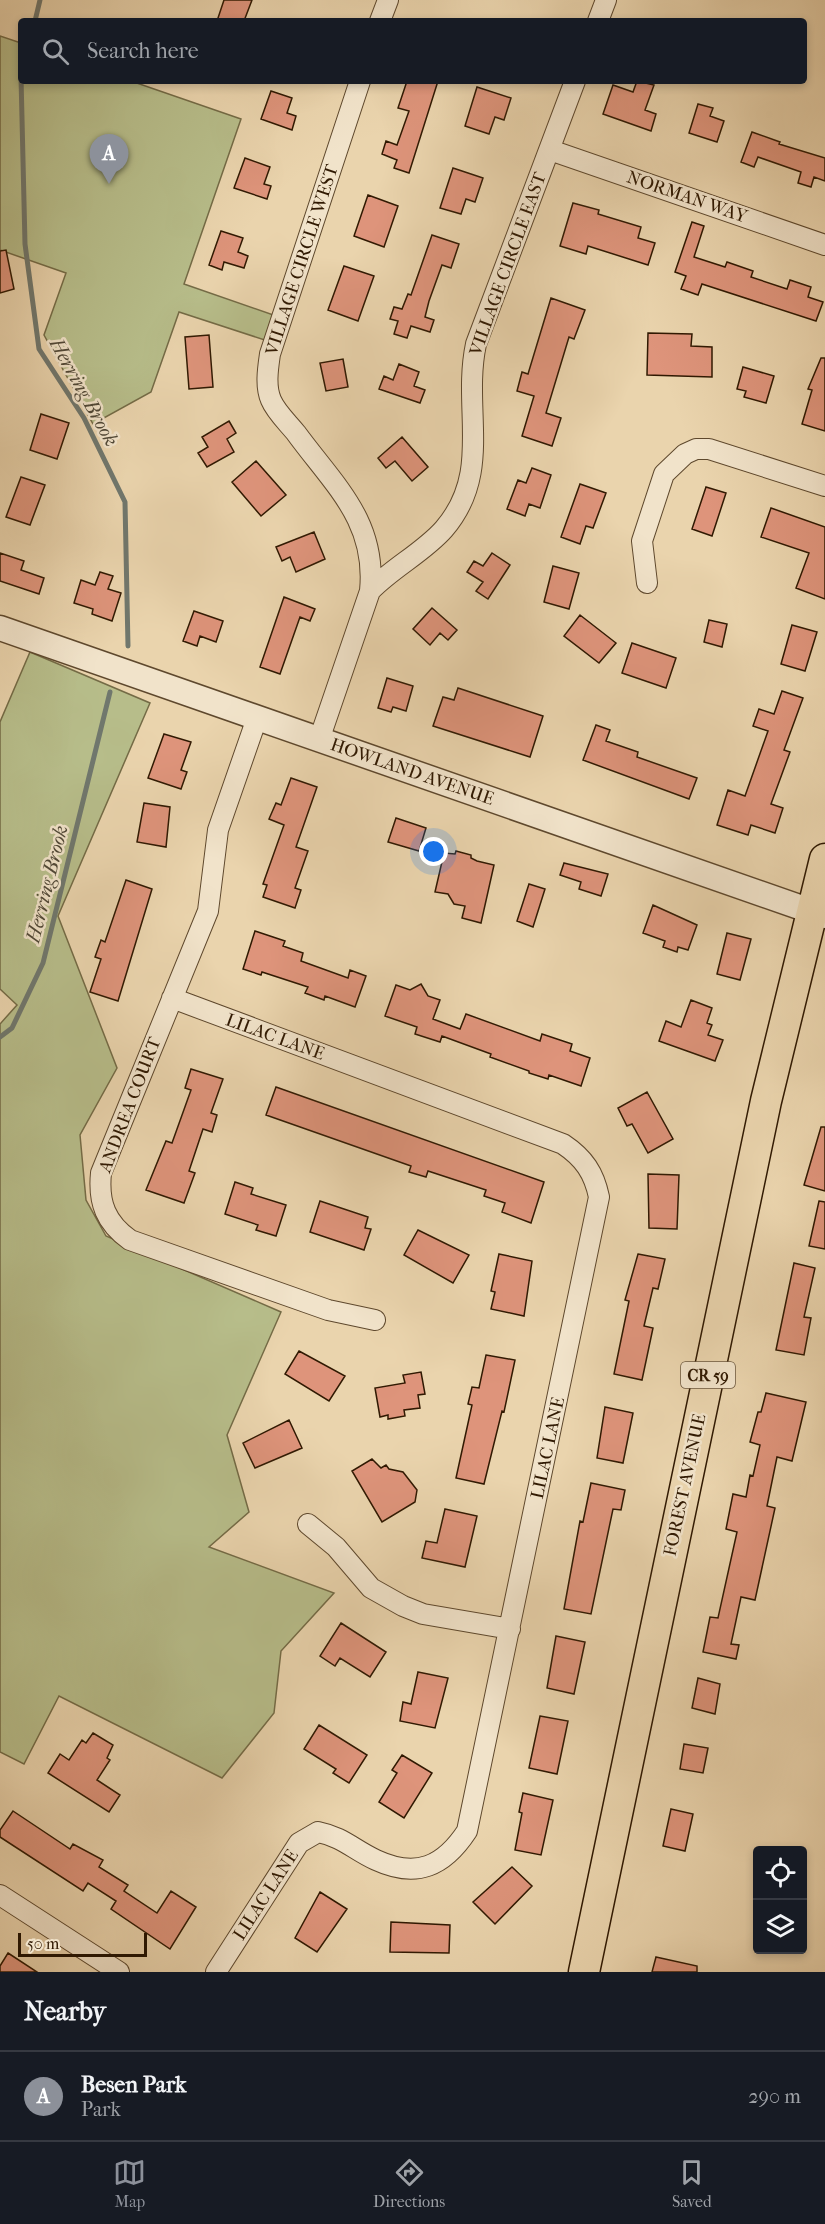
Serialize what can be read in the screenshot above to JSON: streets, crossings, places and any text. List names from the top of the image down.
{
  "streets": {
    "main road": ["CR 59", "FOREST AVENUE"],
    "street": [
      "NORMAN WAY",
      "VILLAGE CIRCLE WEST",
      "VILLAGE CIRCLE EAST",
      "HOWLAND AVENUE",
      "LILAC LANE",
      "ANDREA COURT"
    ]
  },
  "crossings": [
    ["NORMAN WAY", "VILLAGE CIRCLE EAST"],
    ["VILLAGE CIRCLE WEST", "VILLAGE CIRCLE EAST"],
    ["HOWLAND AVENUE", "ANDREA COURT"],
    ["HOWLAND AVENUE", "FOREST AVENUE"],
    ["LILAC LANE", "ANDREA COURT"]
  ],
  "water": ["Herring Brook"],
  "scale_bar": "50 m",
  "page": {
    "search": "Search here",
    "pins": "A",
    "scale": "50 m",
    "heading": "Nearby",
    "list": [
      {
        "mark": "A",
        "name": "Besen Park",
        "note": "Park",
        "value": "290 m"
      }
    ],
    "nav": ["Map", "Directions", "Saved"]
  }
}
